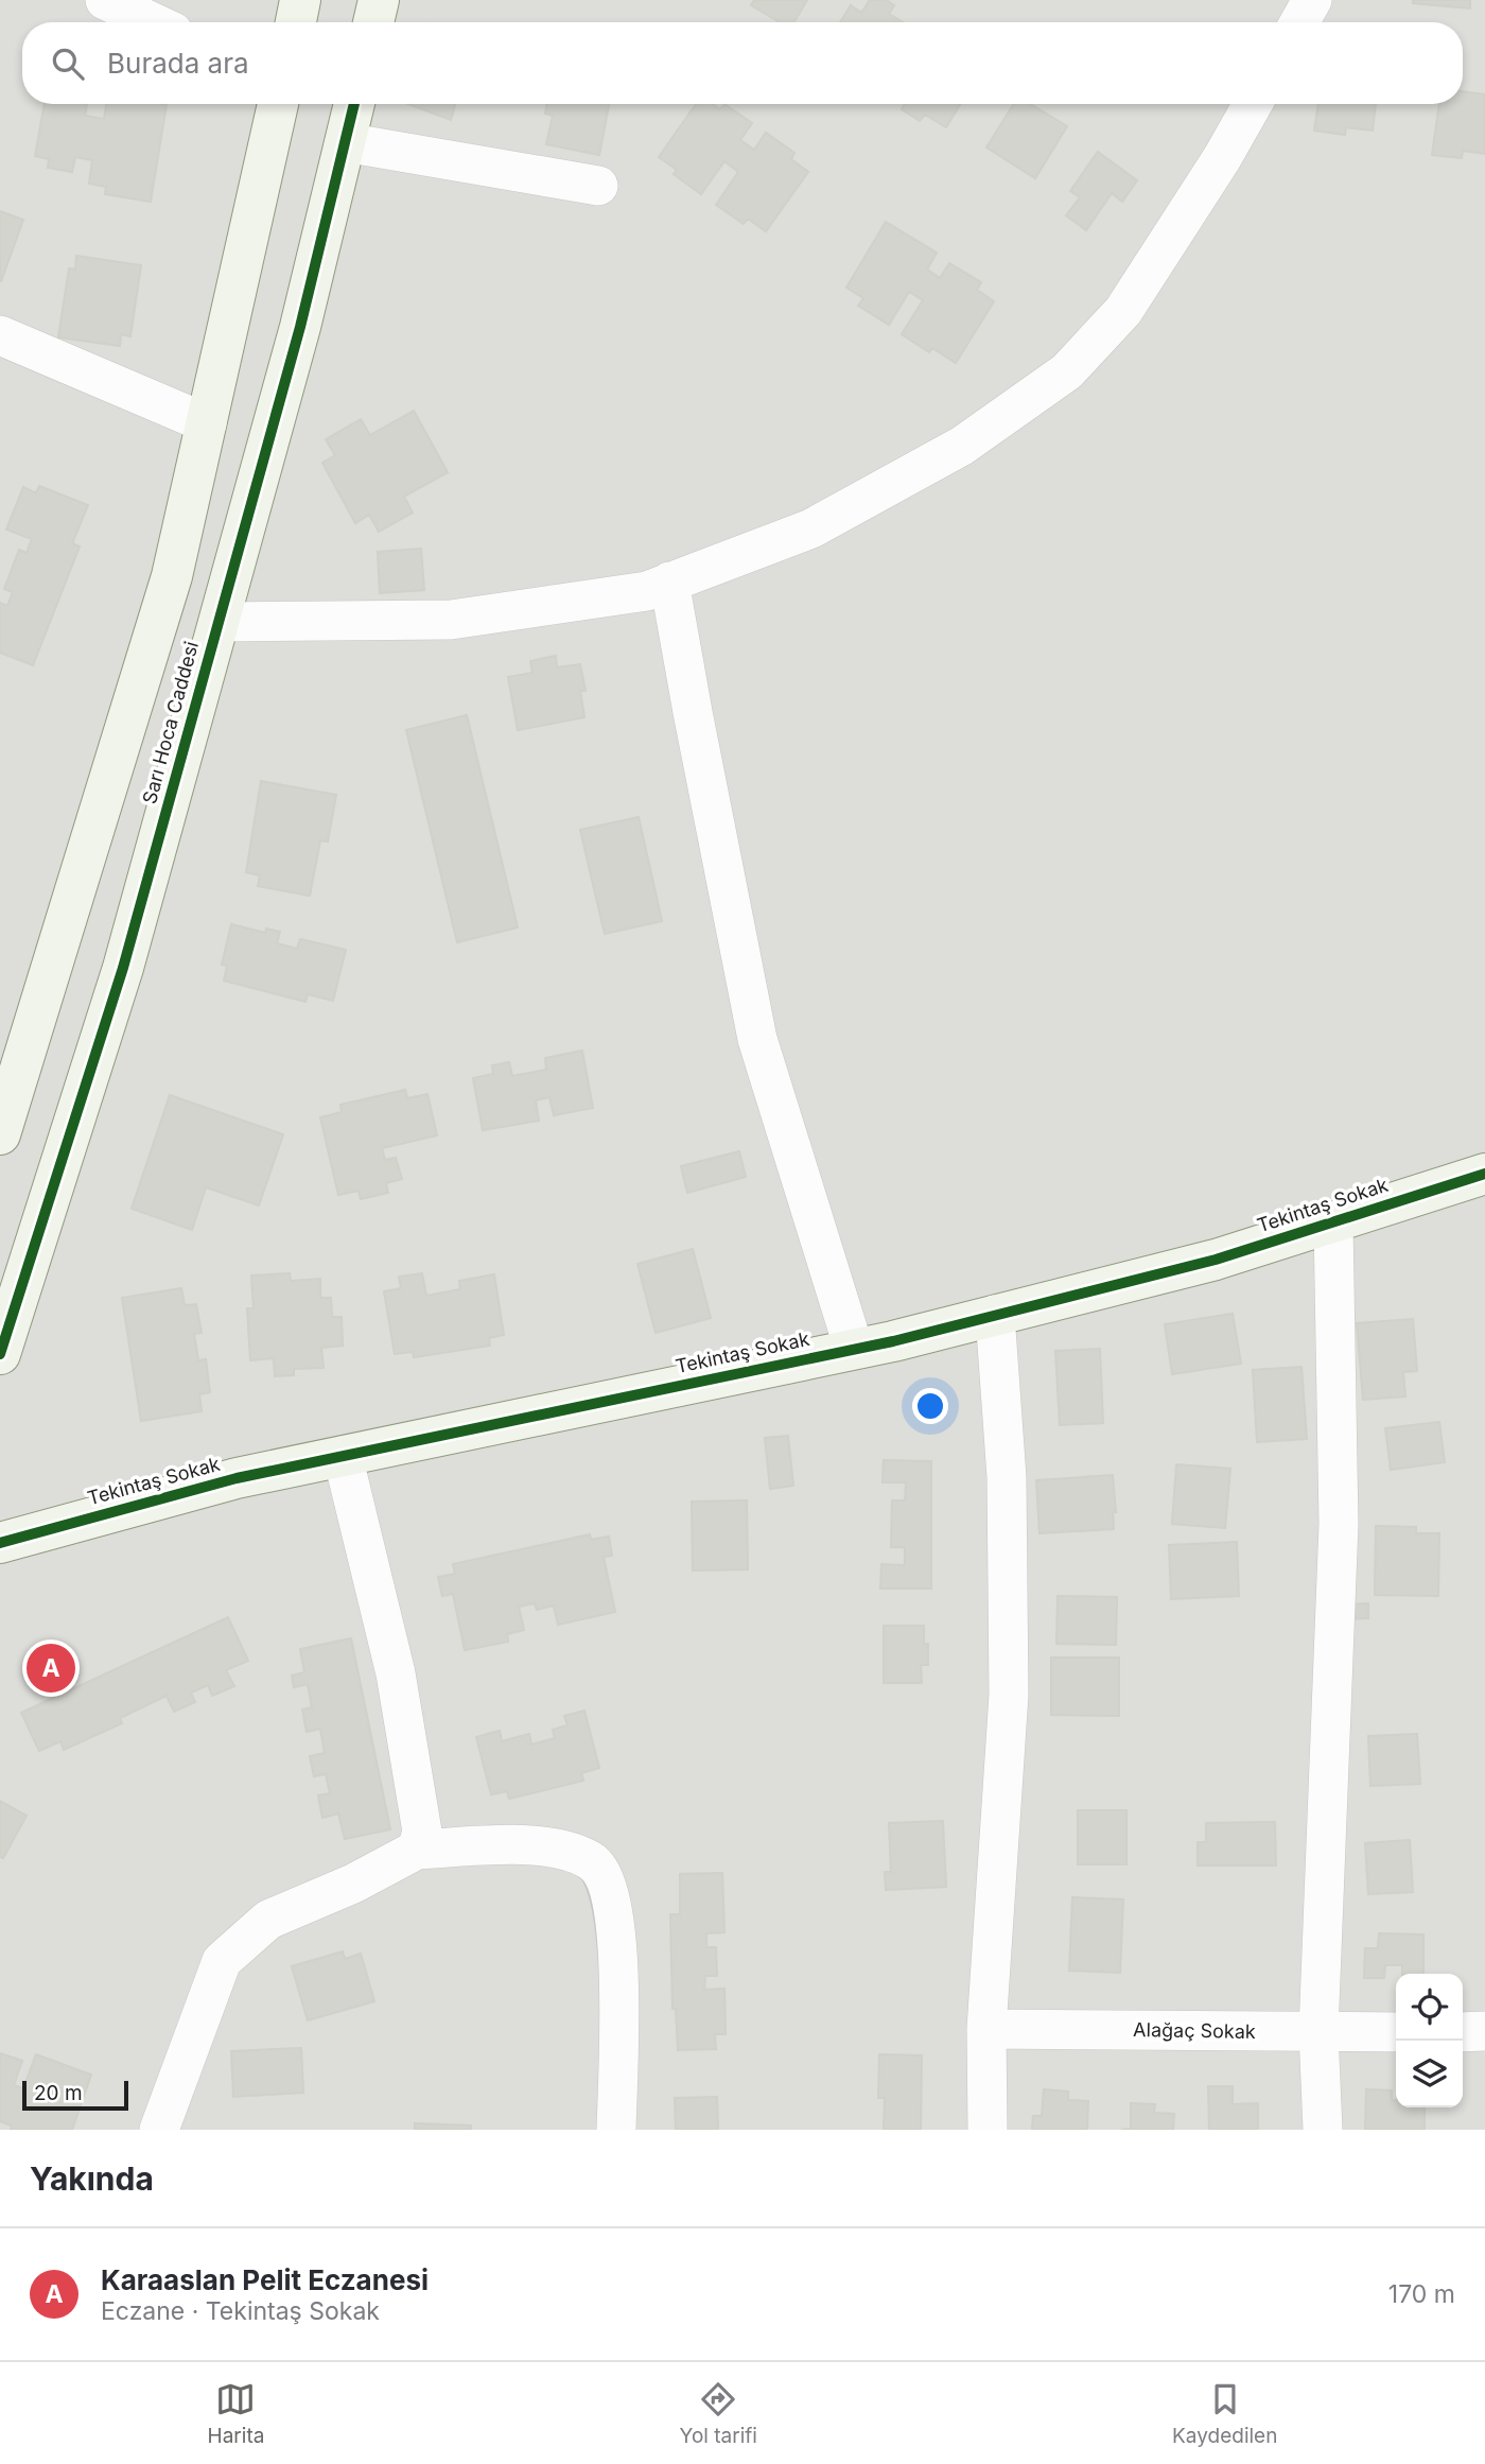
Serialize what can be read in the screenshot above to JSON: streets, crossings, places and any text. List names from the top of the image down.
{
  "streets": {
    "street": ["Sarı Hoca Caddesi", "Tekintaş Sokak", "Alağaç Sokak"]
  },
  "scale_bar": "20 m",
  "page": {
    "search": "Burada ara",
    "pins": "A",
    "scale": "20 m",
    "heading": "Yakında",
    "list": [
      {
        "mark": "A",
        "name": "Karaaslan Pelit Eczanesi",
        "note": "Eczane · Tekintaş Sokak",
        "value": "170 m"
      }
    ],
    "nav": ["Harita", "Yol tarifi", "Kaydedilen"]
  }
}
